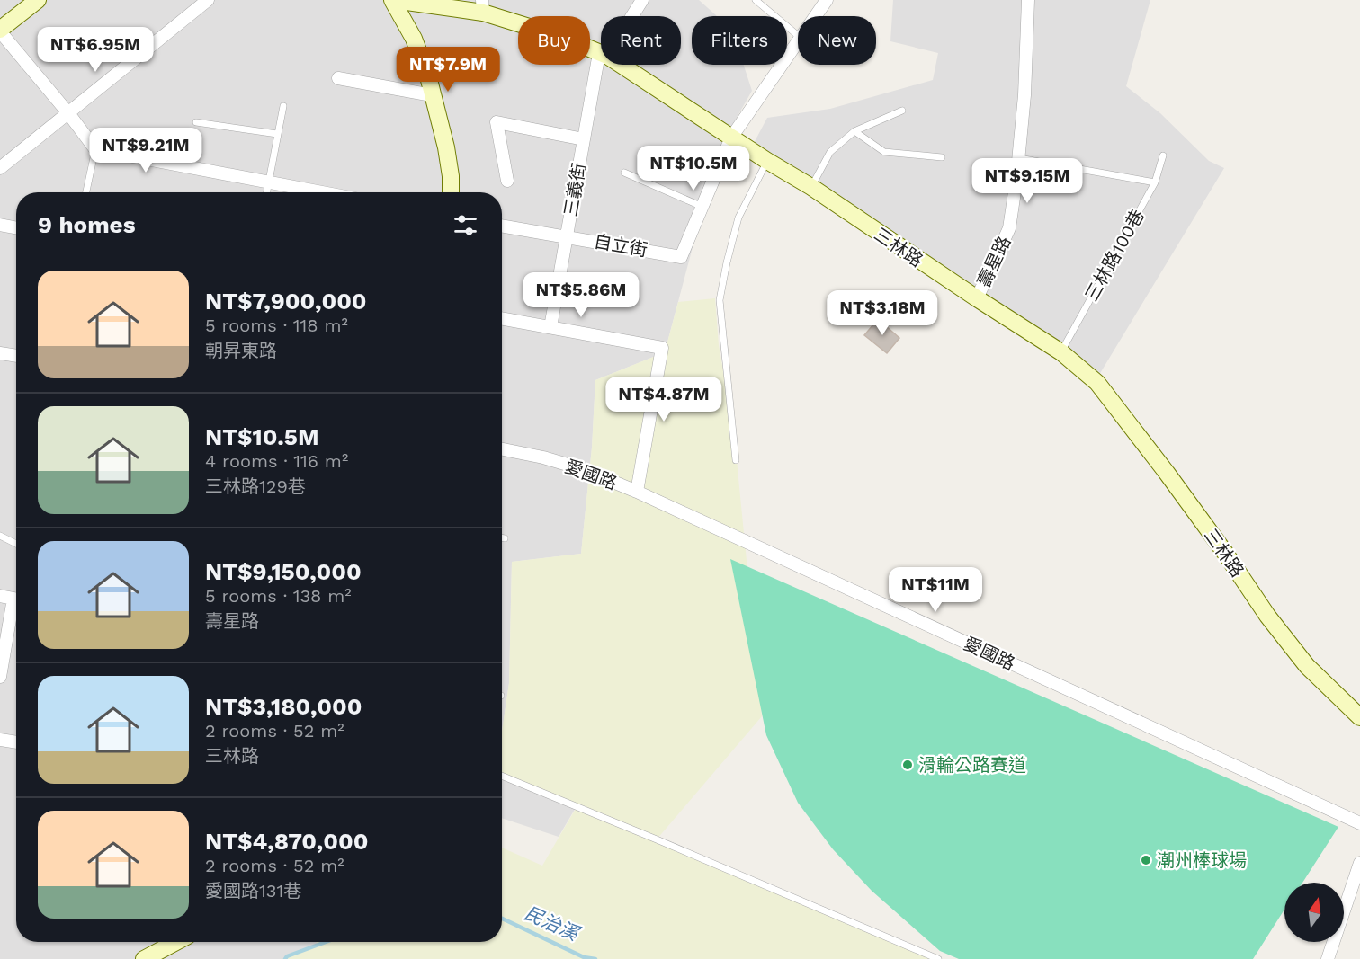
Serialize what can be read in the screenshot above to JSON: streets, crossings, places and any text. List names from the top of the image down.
{
  "streets": {
    "main road": ["三林路"],
    "street": [
      "三義街",
      "自立街",
      "壽星路",
      "愛國路"
    ],
    "lane": ["三林路100巷"]
  },
  "crossings": [
    ["三義街", "自立街"],
    ["三林路", "三林路100巷"],
    ["三林路", "壽星路"]
  ],
  "water": ["民治溪"],
  "places": ["滑輪公路賽道", "潮州棒球場"],
  "north": "top",
  "page": {
    "chip": [
      "Buy",
      "Rent",
      "Filters",
      "New"
    ],
    "price": [
      "NT$6.95M",
      "NT$7.9M",
      "NT$9.21M",
      "NT$10.5M",
      "NT$9.15M",
      "NT$5.86M",
      "NT$3.18M",
      "NT$4.87M",
      "NT$11M"
    ],
    "heading": "9 homes",
    "list": [
      {
        "name": "NT$7,900,000",
        "note": "5 rooms · 118 m² · 朝昇東路"
      },
      {
        "name": "NT$10.5M",
        "note": "4 rooms · 116 m² · 三林路129巷"
      },
      {
        "name": "NT$9,150,000",
        "note": "5 rooms · 138 m² · 壽星路"
      },
      {
        "name": "NT$3,180,000",
        "note": "2 rooms · 52 m² · 三林路"
      },
      {
        "name": "NT$4,870,000",
        "note": "2 rooms · 52 m² · 愛國路131巷"
      }
    ]
  }
}
